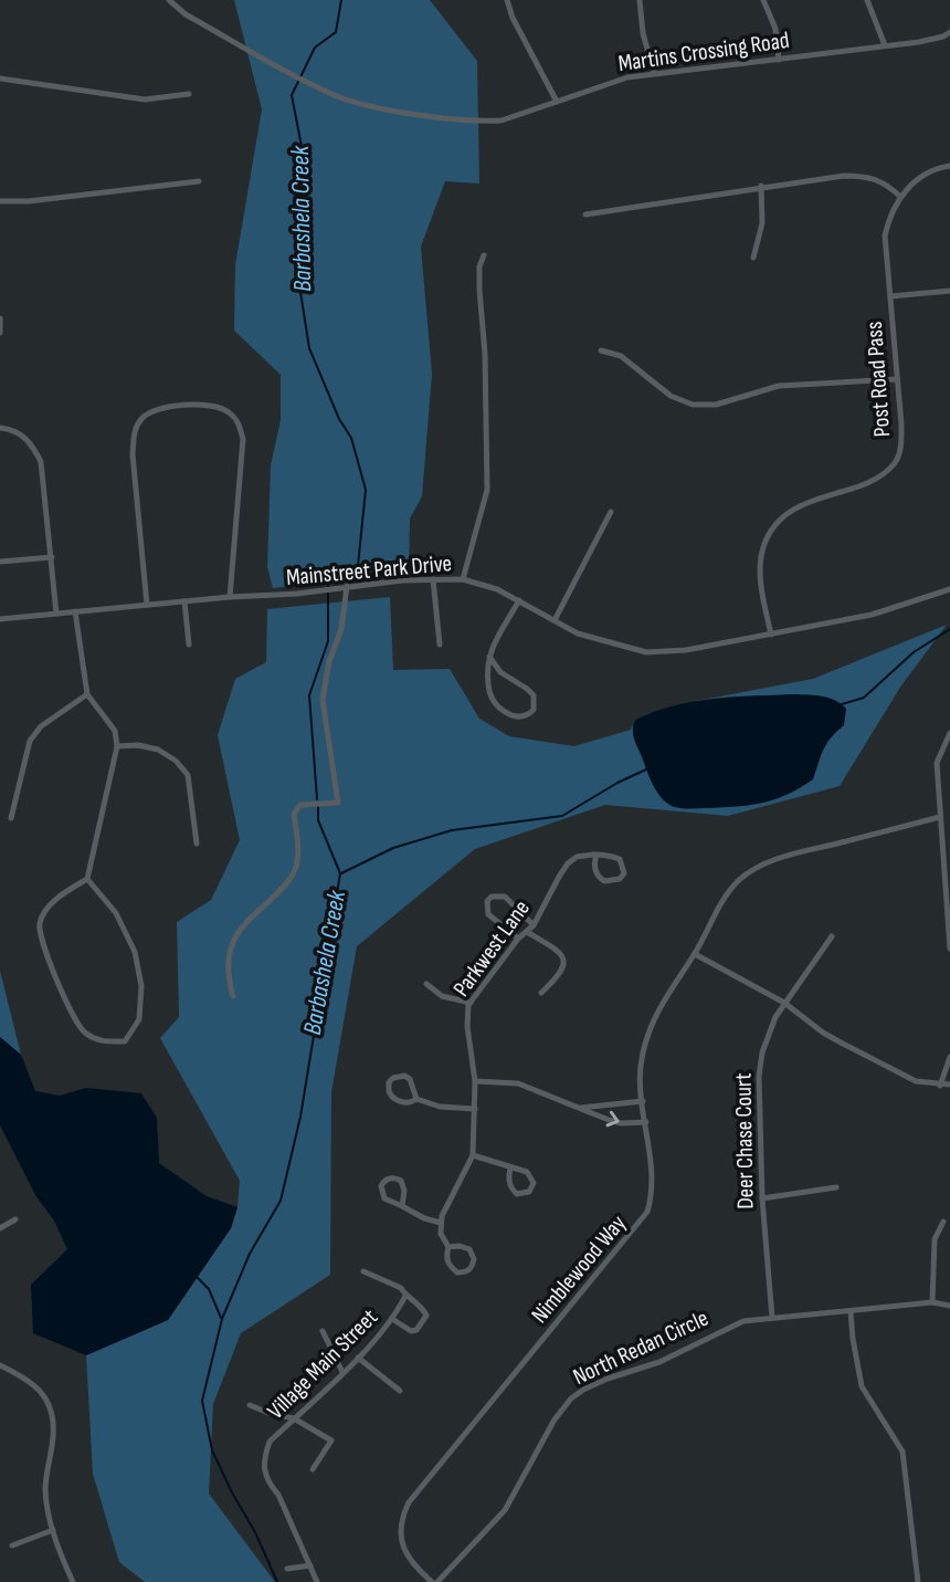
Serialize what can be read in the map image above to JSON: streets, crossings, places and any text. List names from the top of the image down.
{
  "streets": {
    "street": [
      "Martins Crossing Road",
      "Post Road Pass",
      "Mainstreet Park Drive",
      "Parkwest Lane",
      "Deer Chase Court",
      "Nimblewood Way",
      "North Redan Circle",
      "Village Main Street"
    ]
  },
  "crossings": [
    ["Post Road Pass", "Mainstreet Park Drive"],
    ["Deer Chase Court", "North Redan Circle"],
    ["Nimblewood Way", "North Redan Circle"]
  ],
  "water": ["Barbashela Creek"]
}
